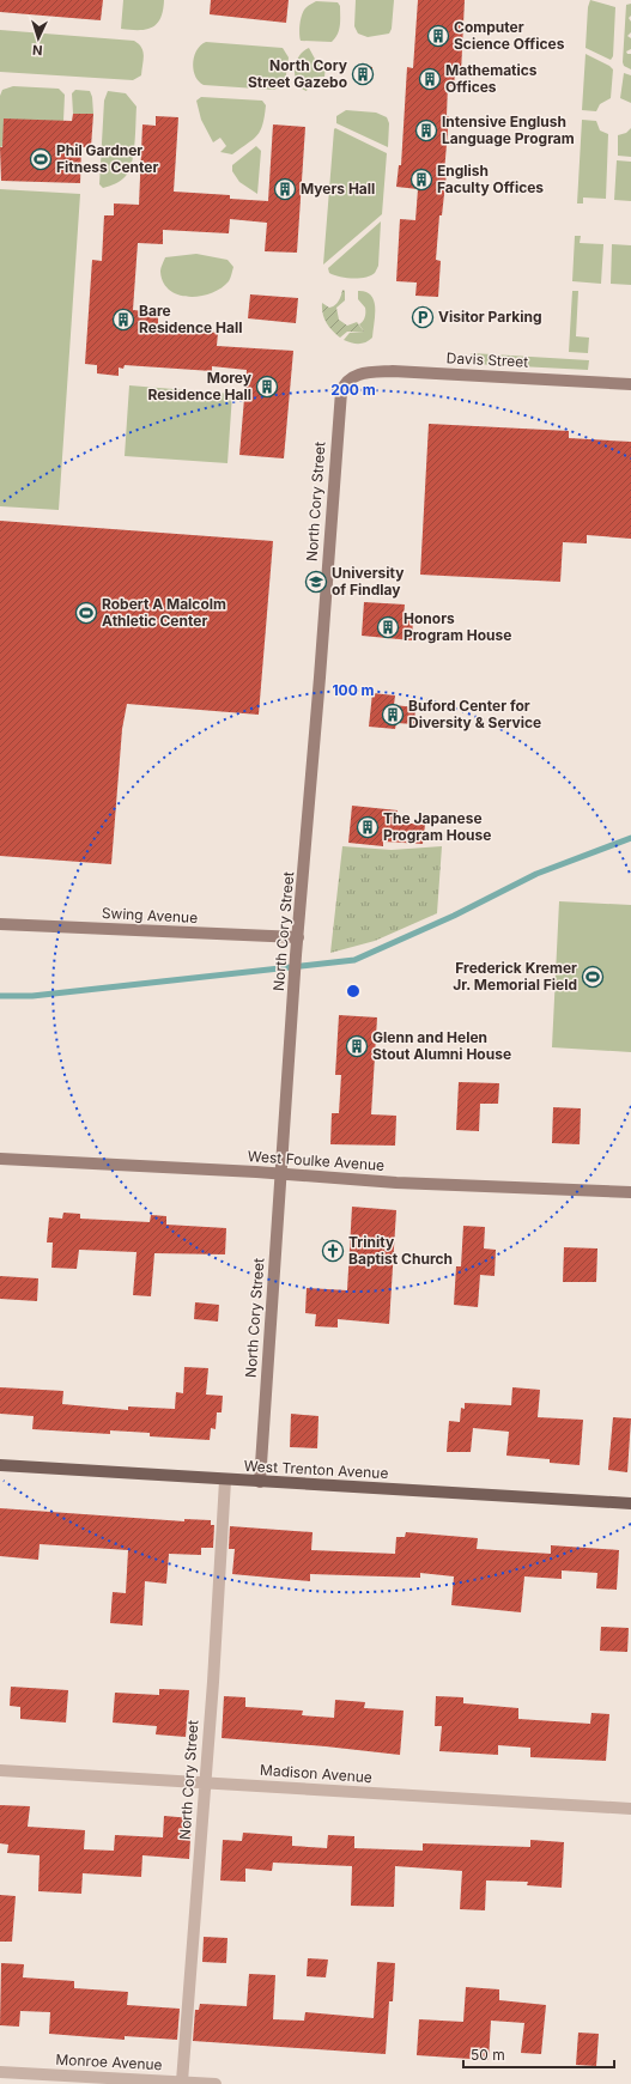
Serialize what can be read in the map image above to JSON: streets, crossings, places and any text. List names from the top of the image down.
{
  "streets": {
    "main road": ["West Trenton Avenue"],
    "street": [
      "Davis Street",
      "North Cory Street",
      "Swing Avenue",
      "West Foulke Avenue",
      "Madison Avenue",
      "Monroe Avenue"
    ]
  },
  "crossings": [
    ["Davis Street", "North Cory Street"],
    ["North Cory Street", "Swing Avenue"],
    ["North Cory Street", "West Foulke Avenue"],
    ["North Cory Street", "West Trenton Avenue"],
    ["North Cory Street", "Madison Avenue"],
    ["North Cory Street", "Monroe Avenue"]
  ],
  "places": {
    "building": [
      "Computer Science Offices",
      "North Cory Street Gazebo",
      "Mathematics Offices",
      "Intensive Englush Language Program",
      "English Faculty Offices",
      "Myers Hall",
      "Bare Residence Hall",
      "Morey Residence Hall",
      "Honors Program House",
      "Buford Center for Diversity & Service",
      "The Japanese Program House",
      "Glenn and Helen Stout Alumni House"
    ],
    "sports": ["Phil Gardner Fitness Center", "Robert A Malcolm Athletic Center", "Frederick Kremer Jr. Memorial Field"],
    "parking": ["Visitor Parking"],
    "school or university": ["University of Findlay"],
    "church": ["Trinity Baptist Church"]
  },
  "scale_bar": "50 m",
  "north": "bottom",
  "rings": ["200 m", "100 m"]
}
